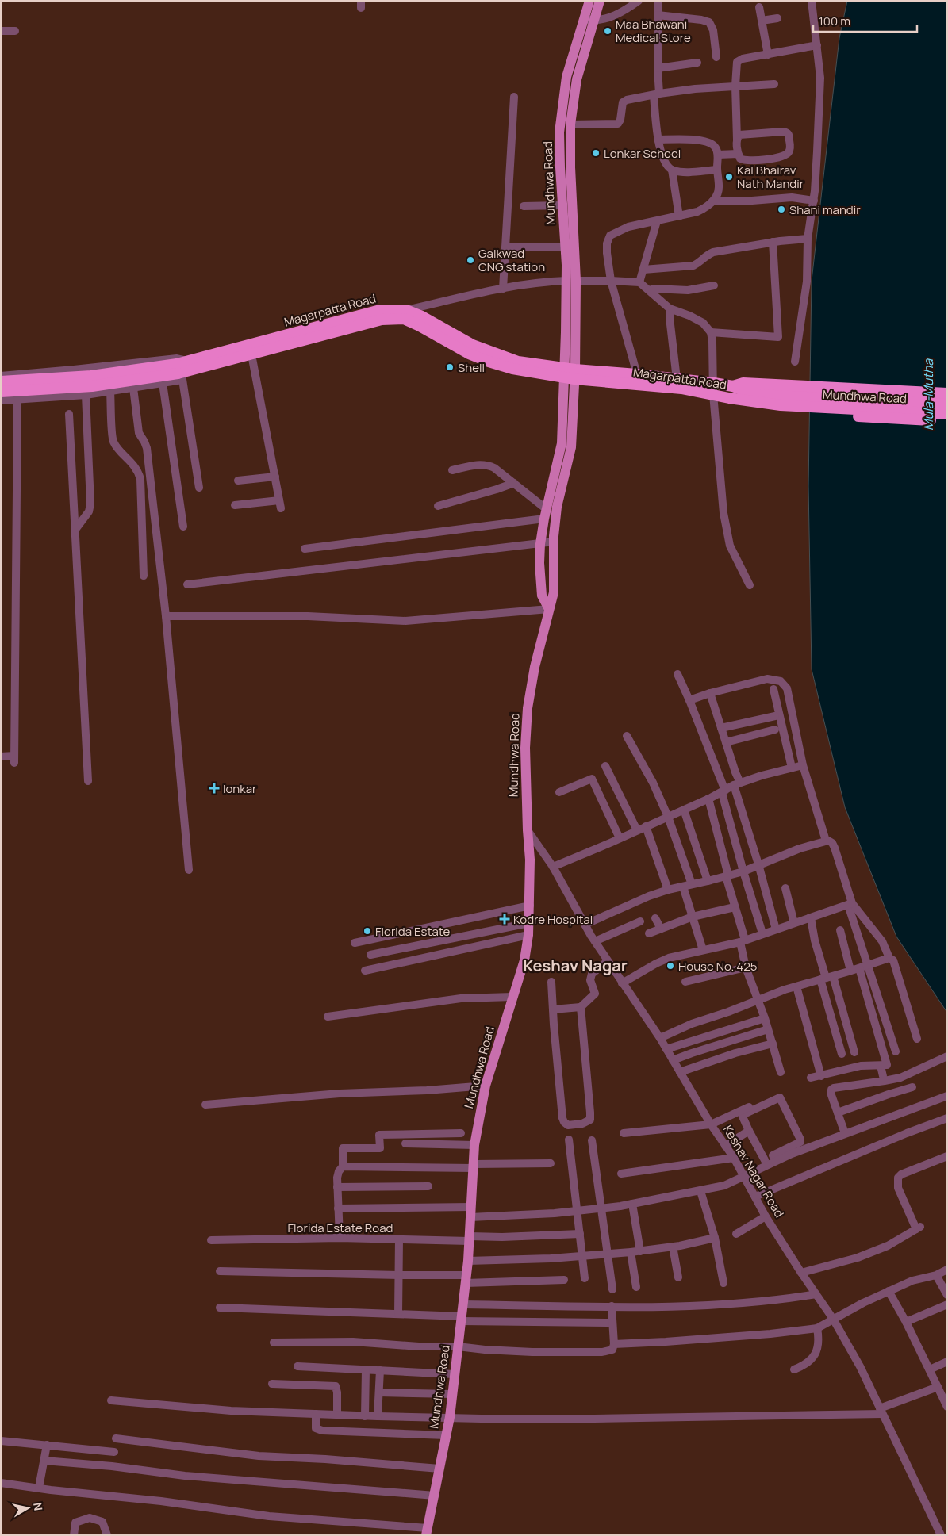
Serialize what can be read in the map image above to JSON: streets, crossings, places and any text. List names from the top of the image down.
{
  "streets": {
    "highway": ["Mundhwa Road", "Magarpatta Road"],
    "street": ["Keshav Nagar Road", "Florida Estate Road"]
  },
  "crossings": [
    ["Mundhwa Road", "Magarpatta Road"],
    ["Mundhwa Road", "Keshav Nagar Road"],
    ["Mundhwa Road", "Florida Estate Road"]
  ],
  "districts": ["Keshav Nagar"],
  "water": ["Mula-Mutha"],
  "places": {
    "other": [
      "Maa Bhawani Medical Store",
      "Lonkar School",
      "Kal Bhairav Nath Mandir",
      "Shani mandir",
      "Gaikwad CNG station",
      "Shell",
      "Florida Estate",
      "House No. 425"
    ],
    "health": ["lonkar", "Kodre Hospital"]
  },
  "scale_bar": "100 m",
  "north": "right"
}
